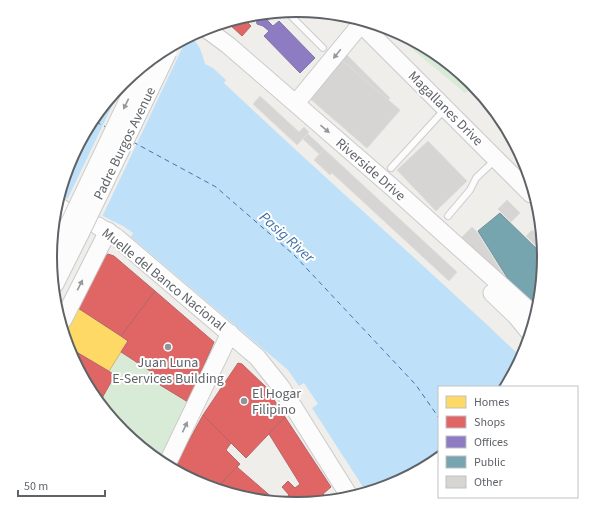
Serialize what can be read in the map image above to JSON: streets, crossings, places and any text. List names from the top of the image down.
{
  "streets": {
    "street": [
      "Magallanes Drive",
      "Padre Burgos Avenue",
      "Riverside Drive",
      "Muelle del Banco Nacional"
    ]
  },
  "water": ["Pasig River"],
  "places": ["Juan Luna E-Services Building", "El Hogar Filipino"],
  "legend": [
    "Homes",
    "Shops",
    "Offices",
    "Public",
    "Other"
  ],
  "scale_bar": "50 m"
}
